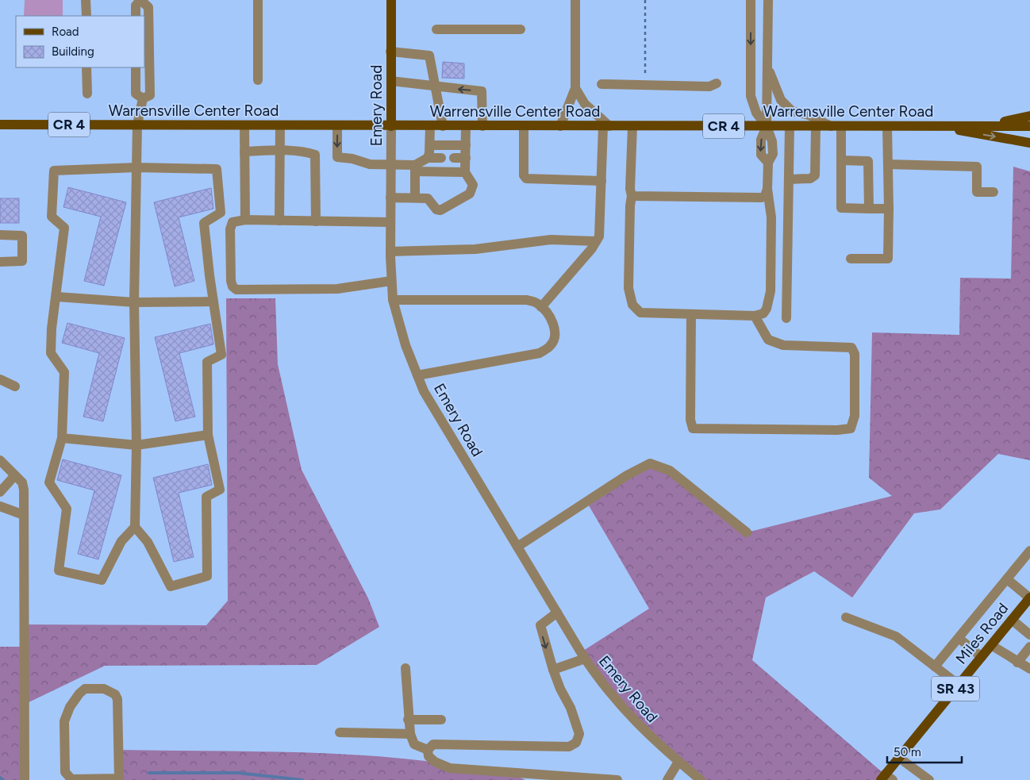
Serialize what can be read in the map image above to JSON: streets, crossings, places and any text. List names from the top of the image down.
{
  "streets": {
    "main road": [
      "Emery Road",
      "Warrensville Center Road",
      "CR 4",
      "Miles Road",
      "SR 43"
    ]
  },
  "crossings": [
    ["Emery Road", "Warrensville Center Road"]
  ],
  "legend": ["Road", "Building"],
  "scale_bar": "50 m"
}
